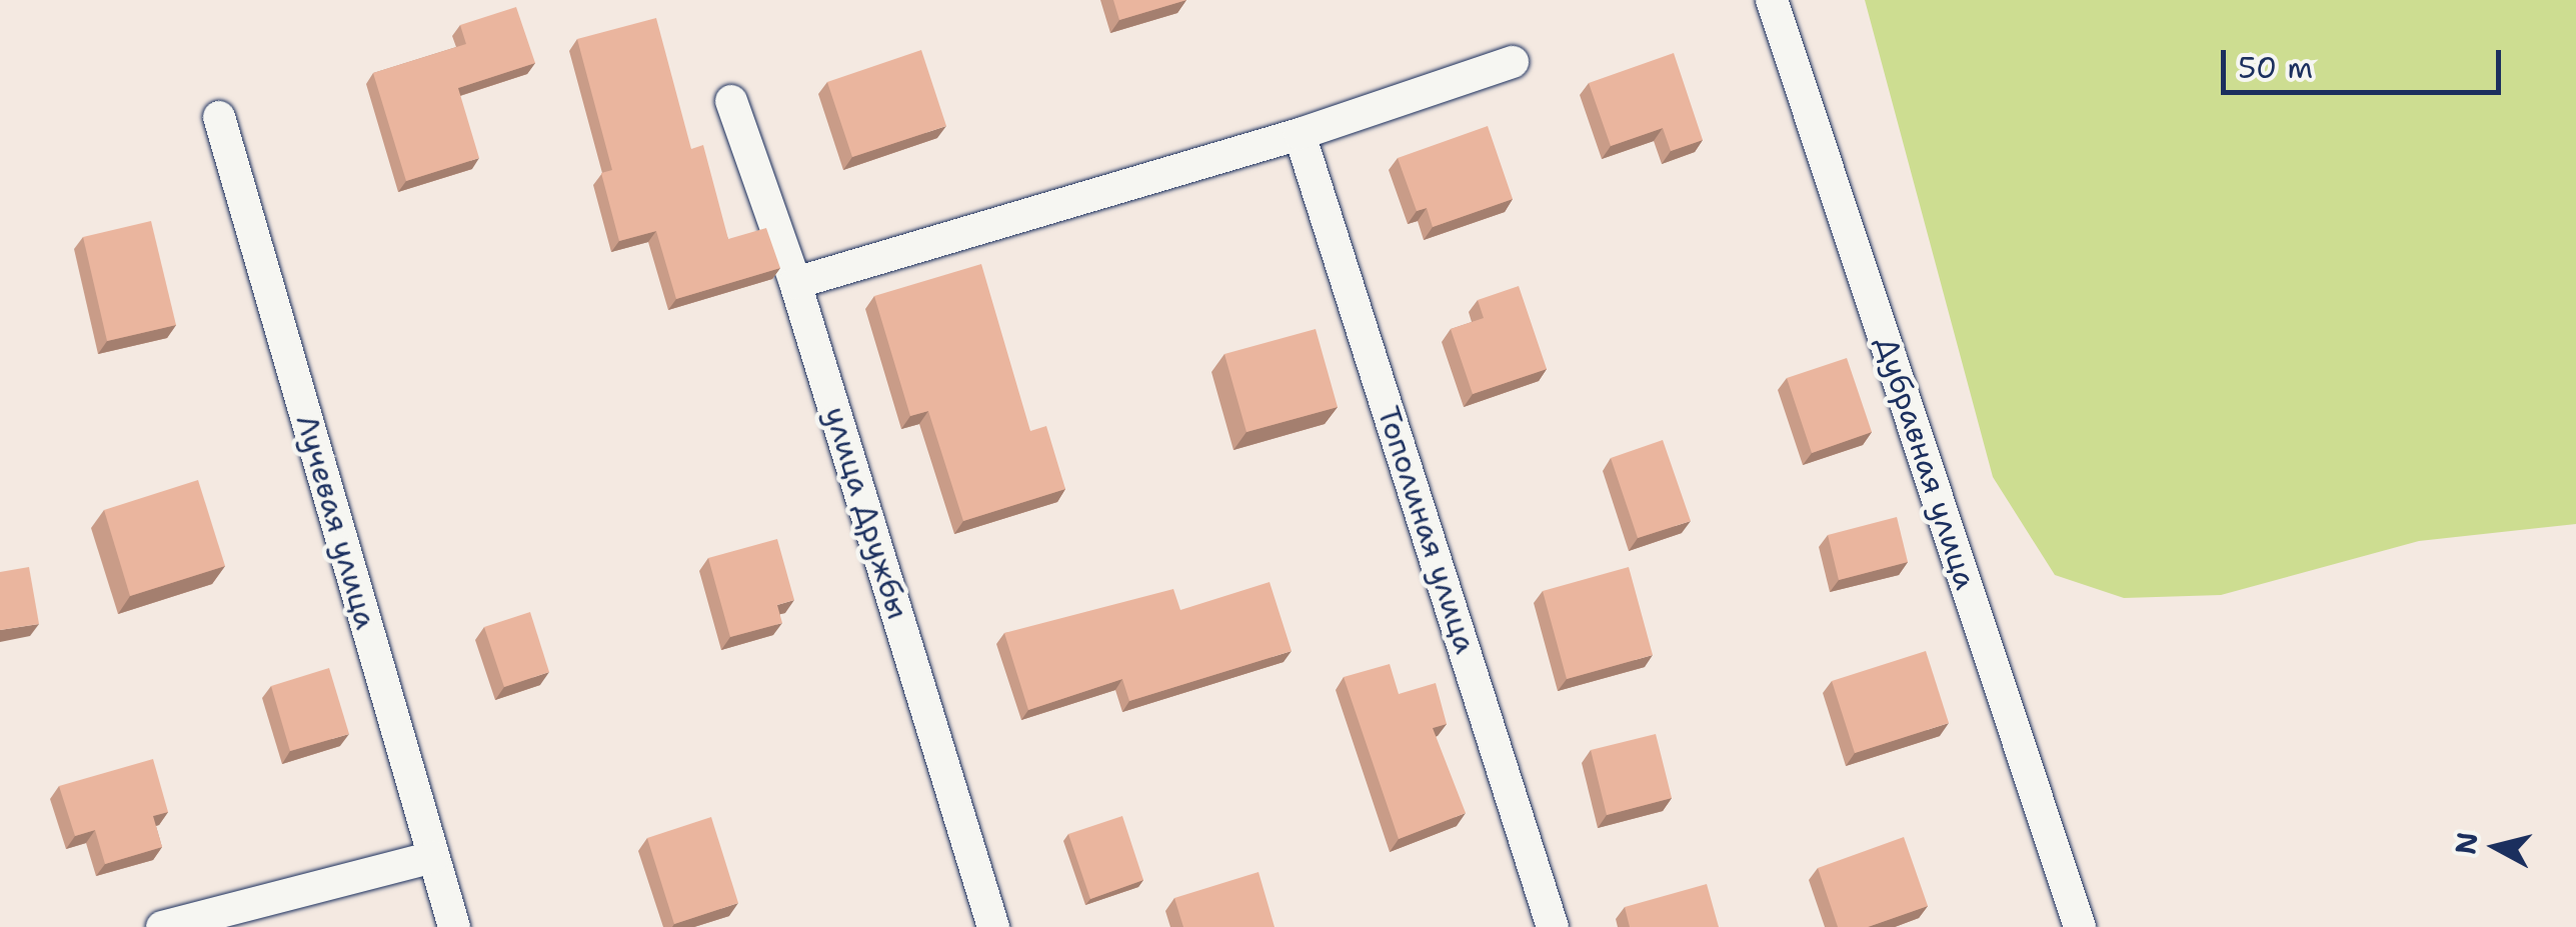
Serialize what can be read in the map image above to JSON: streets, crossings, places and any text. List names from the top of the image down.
{
  "streets": {
    "street": [
      "Дубравная улица",
      "улица Дружбы",
      "Лучевая улица",
      "Тополиная улица"
    ]
  },
  "scale_bar": "50 m",
  "north": "left"
}
